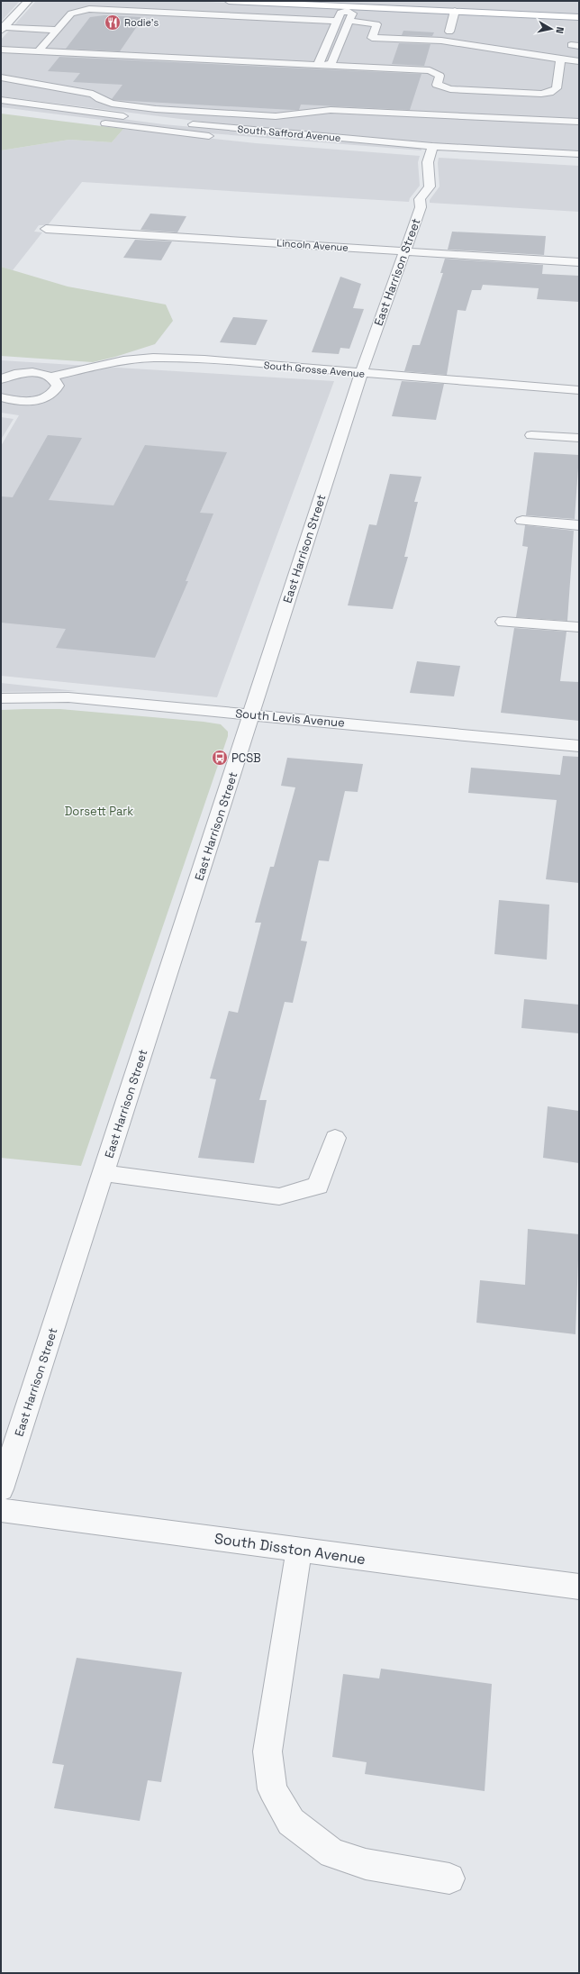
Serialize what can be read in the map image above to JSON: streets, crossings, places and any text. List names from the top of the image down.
{
  "streets": {
    "street": [
      "South Safford Avenue",
      "Lincoln Avenue",
      "East Harrison Street",
      "South Grosse Avenue",
      "South Levis Avenue",
      "South Disston Avenue"
    ]
  },
  "crossings": [
    ["South Safford Avenue", "East Harrison Street"],
    ["Lincoln Avenue", "East Harrison Street"],
    ["East Harrison Street", "South Grosse Avenue"],
    ["East Harrison Street", "South Levis Avenue"]
  ],
  "parks": ["Dorsett Park"],
  "places": {
    "restaurant": ["Rodie's"],
    "bus stop": ["PCSB"]
  },
  "north": "right"
}
